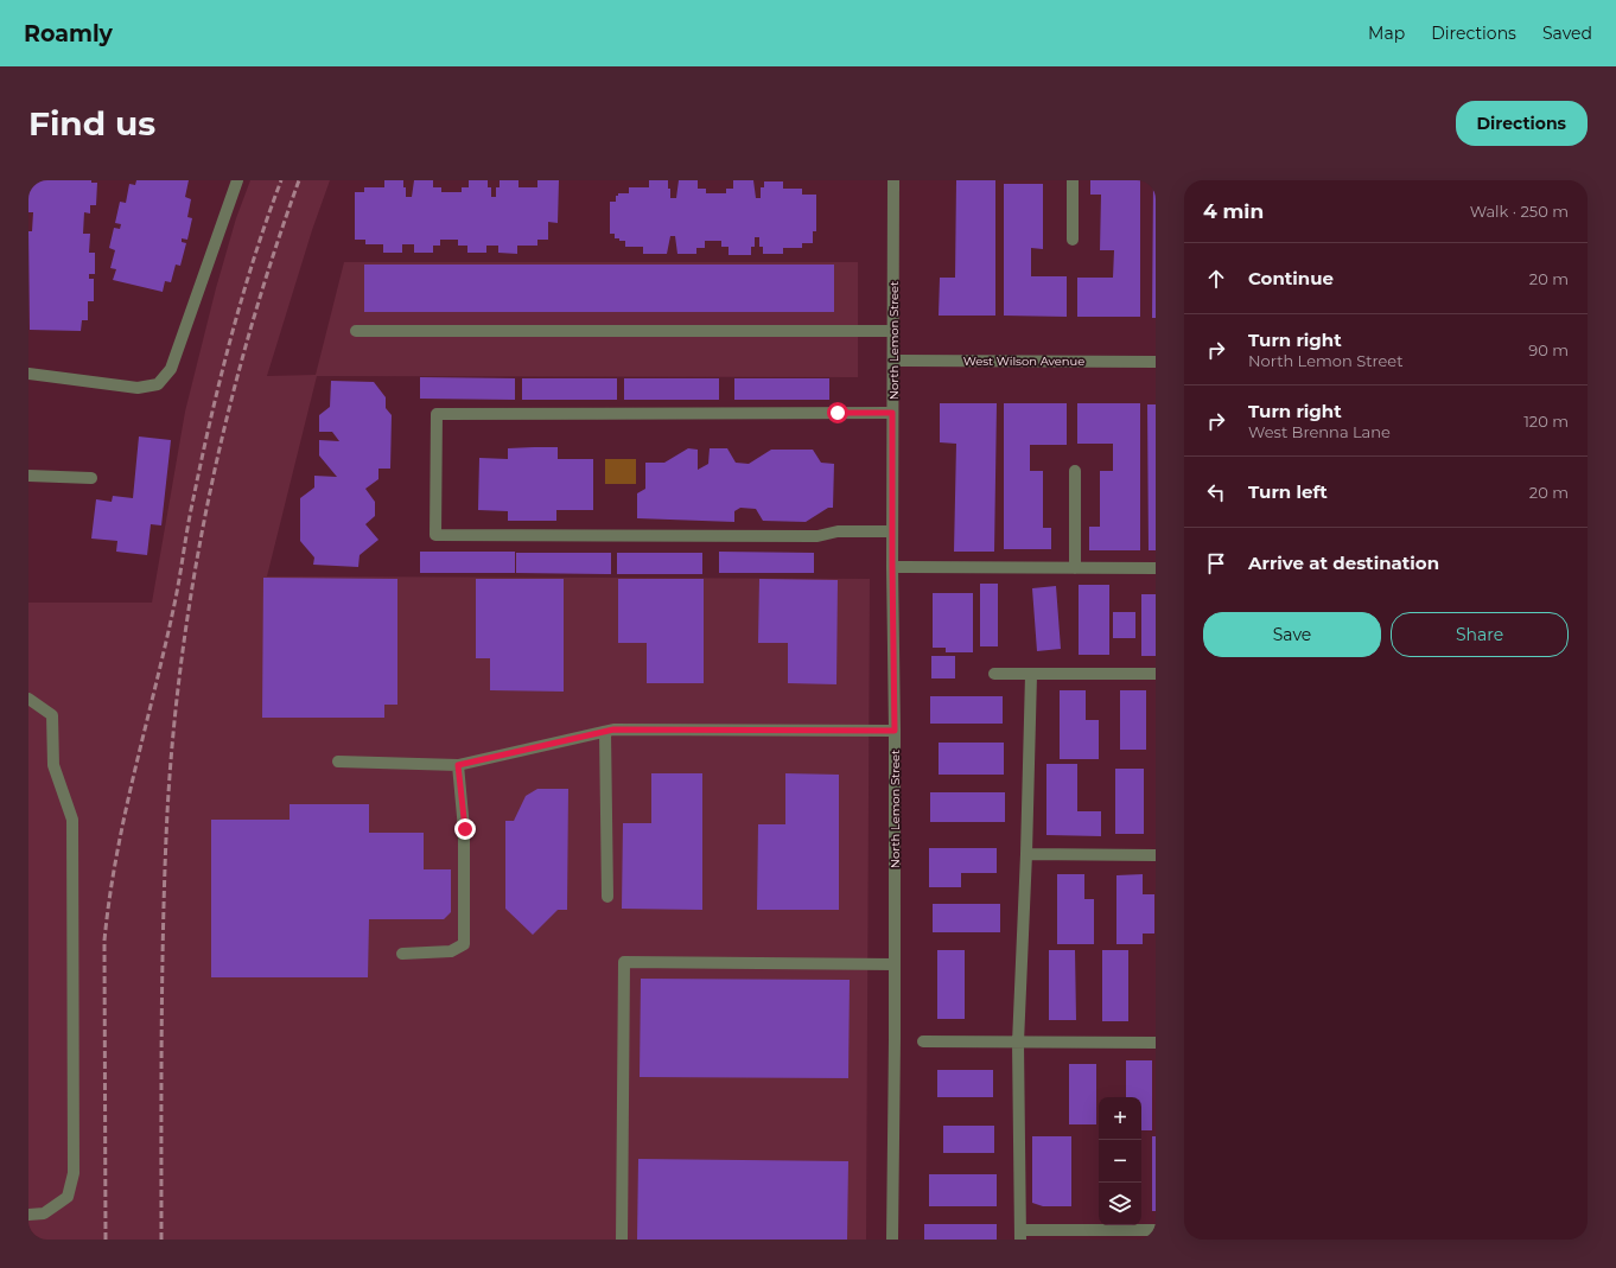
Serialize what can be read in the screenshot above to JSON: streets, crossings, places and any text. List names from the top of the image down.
{
  "streets": {
    "street": ["North Lemon Street", "West Wilson Avenue"]
  },
  "crossings": [
    ["North Lemon Street", "West Wilson Avenue"]
  ],
  "page": {
    "header": "Roamly",
    "nav": ["Map", "Directions", "Saved"],
    "buttons": [
      "Directions",
      ["Save", "Share"]
    ],
    "title": "Find us",
    "heading": ["4 min", "Walk · 250 m"],
    "list": [
      ["Continue", "20 m"],
      ["Turn right", "North Lemon Street", "90 m"],
      ["Turn right", "West Brenna Lane", "120 m"],
      ["Turn left", "20 m"],
      "Arrive at destination"
    ],
    "map_buttons": ["+", "−"]
  }
}
